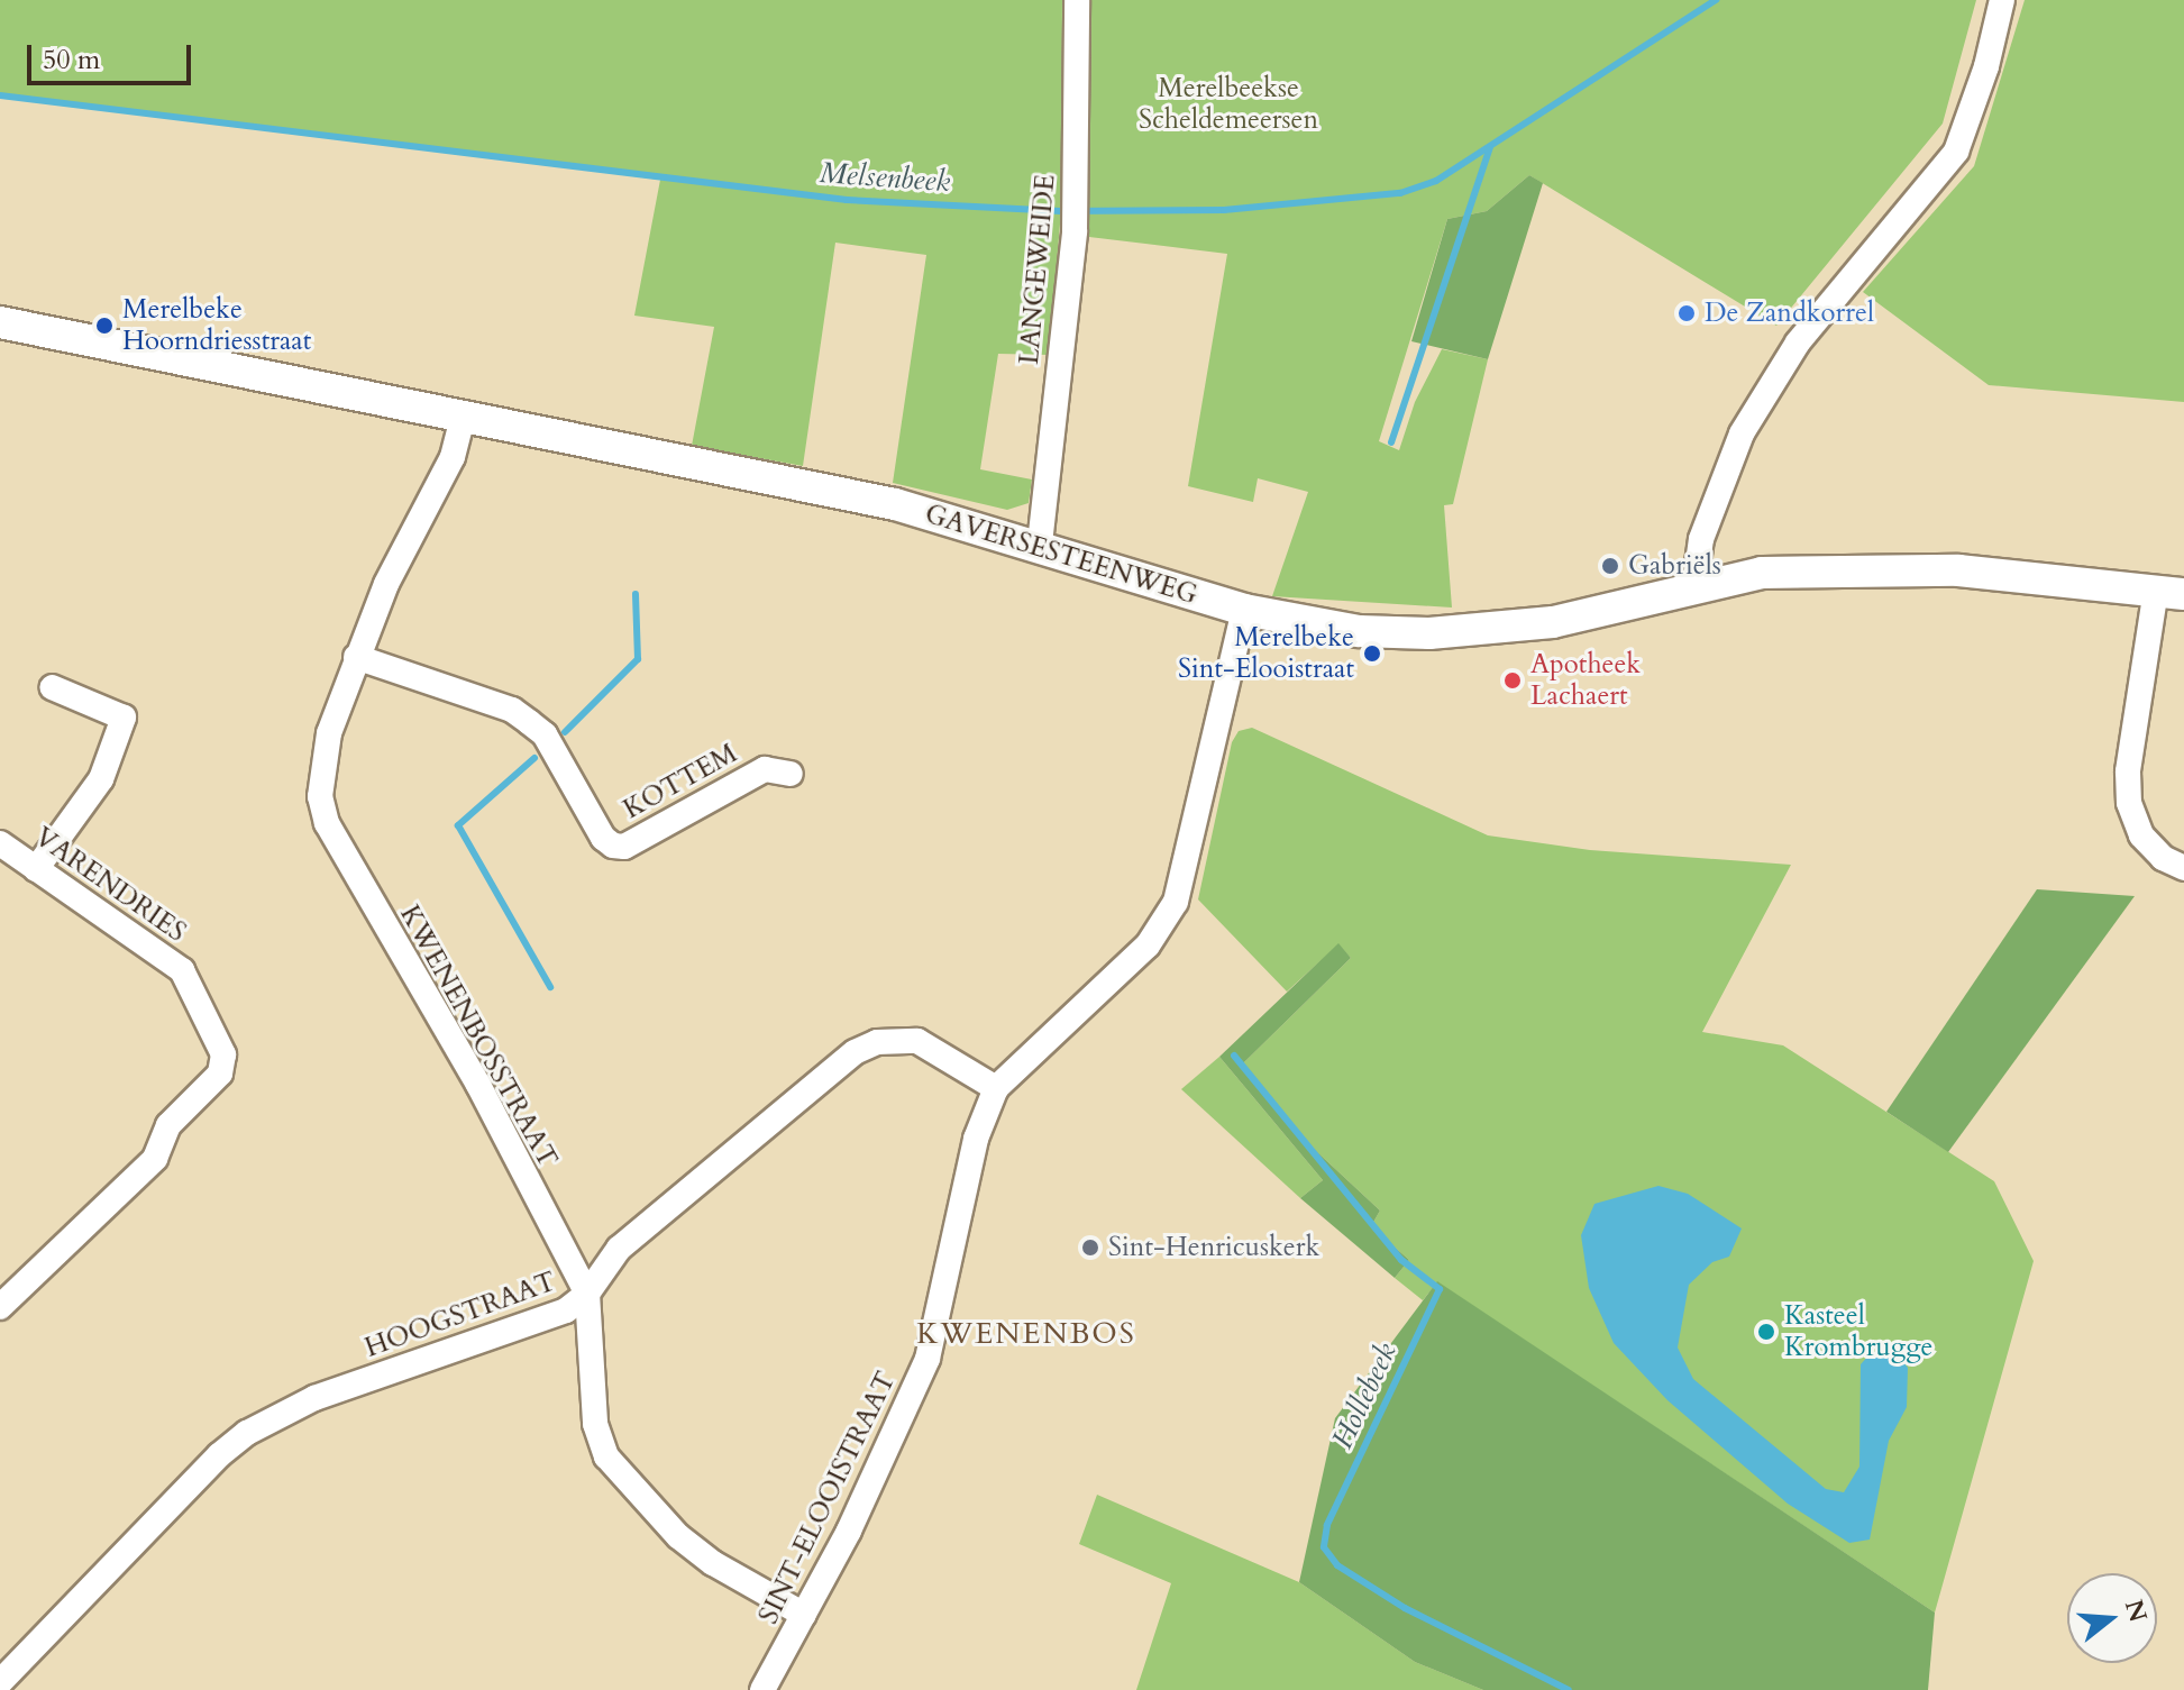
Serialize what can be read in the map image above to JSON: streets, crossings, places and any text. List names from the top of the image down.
{
  "streets": {
    "street": [
      "LANGEWEIDE",
      "GAVERSESTEENWEG",
      "KOTTEM",
      "VARENDRIES",
      "KWENENBOSSTRAAT",
      "HOOGSTRAAT",
      "SINT-ELOOISTRAAT"
    ]
  },
  "crossings": [
    ["LANGEWEIDE", "GAVERSESTEENWEG"],
    ["GAVERSESTEENWEG", "KWENENBOSSTRAAT"],
    ["GAVERSESTEENWEG", "SINT-ELOOISTRAAT"],
    ["KOTTEM", "KWENENBOSSTRAAT"],
    ["KWENENBOSSTRAAT", "HOOGSTRAAT"],
    ["KWENENBOSSTRAAT", "SINT-ELOOISTRAAT"],
    ["HOOGSTRAAT", "SINT-ELOOISTRAAT"]
  ],
  "districts": ["KWENENBOS"],
  "water": ["Melsenbeek", "Hollebeek"],
  "parks": ["Merelbeekse Scheldemeersen"],
  "places": [
    "De Zandkorrel",
    "Merelbeke Hoorndriesstraat",
    "Gabriëls",
    "Merelbeke Sint-Elooistraat",
    "Apotheek Lachaert",
    "Sint-Henricuskerk",
    "Kasteel Krombrugge"
  ],
  "scale_bar": "50 m",
  "north": "right"
}
